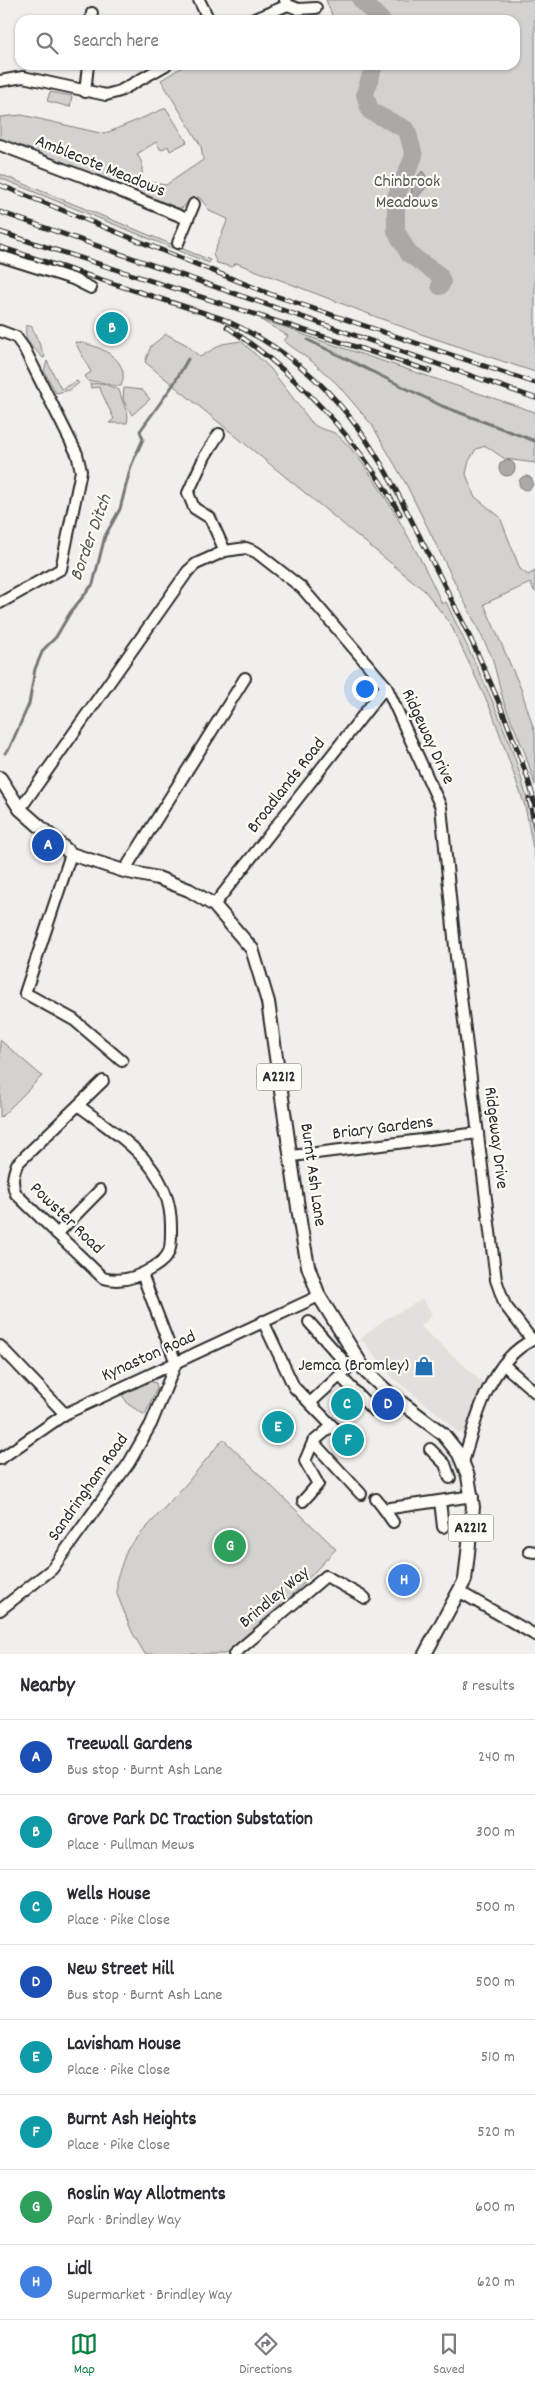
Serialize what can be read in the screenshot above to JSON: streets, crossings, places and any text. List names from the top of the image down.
{
  "streets": {
    "main road": ["A2212", "Burnt Ash Lane"],
    "street": [
      "Amblecote Meadows",
      "Ridgeway Drive",
      "Broadlands Road",
      "Briary Gardens",
      "Powster Road",
      "Kynaston Road",
      "Sandringham Road",
      "Brindley Way"
    ]
  },
  "crossings": [
    ["Ridgeway Drive", "Broadlands Road"],
    ["Ridgeway Drive", "Briary Gardens"],
    ["Ridgeway Drive", "Burnt Ash Lane"],
    ["Broadlands Road", "Burnt Ash Lane"],
    ["Briary Gardens", "Burnt Ash Lane"],
    ["Burnt Ash Lane", "Kynaston Road"],
    ["Kynaston Road", "Sandringham Road"]
  ],
  "water": ["Border Ditch"],
  "parks": ["Chinbrook Meadows"],
  "places": {
    "shop": ["Jemca (Bromley)"]
  },
  "page": {
    "search": "Search here",
    "pins": [
      "B",
      "A",
      "C",
      "D",
      "E",
      "F",
      "G",
      "H"
    ],
    "heading": ["Nearby", "8 results"],
    "list": [
      {
        "mark": "A",
        "name": "Treewall Gardens",
        "note": "Bus stop · Burnt Ash Lane",
        "value": "240 m"
      },
      {
        "mark": "B",
        "name": "Grove Park DC Traction Substation",
        "note": "Place · Pullman Mews",
        "value": "300 m"
      },
      {
        "mark": "C",
        "name": "Wells House",
        "note": "Place · Pike Close",
        "value": "500 m"
      },
      {
        "mark": "D",
        "name": "New Street Hill",
        "note": "Bus stop · Burnt Ash Lane",
        "value": "500 m"
      },
      {
        "mark": "E",
        "name": "Lavisham House",
        "note": "Place · Pike Close",
        "value": "510 m"
      },
      {
        "mark": "F",
        "name": "Burnt Ash Heights",
        "note": "Place · Pike Close",
        "value": "520 m"
      },
      {
        "mark": "G",
        "name": "Roslin Way Allotments",
        "note": "Park · Brindley Way",
        "value": "600 m"
      },
      {
        "mark": "H",
        "name": "Lidl",
        "note": "Supermarket · Brindley Way",
        "value": "620 m"
      }
    ],
    "nav": ["Map", "Directions", "Saved"]
  }
}
